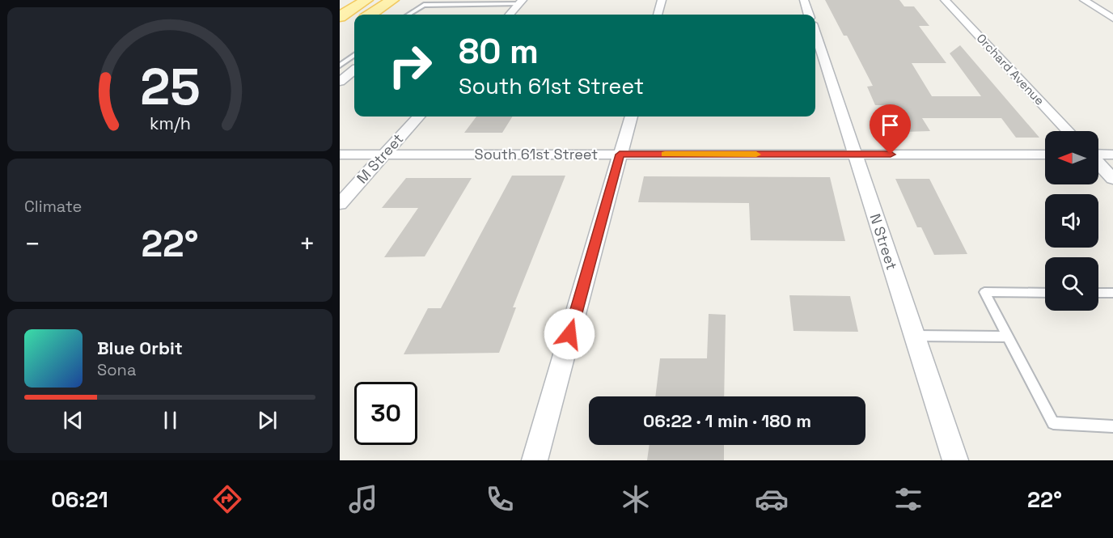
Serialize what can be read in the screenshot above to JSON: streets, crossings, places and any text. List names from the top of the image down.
{
  "streets": {
    "street": [
      "Orchard Avenue",
      "South 61st Street",
      "M Street",
      "N Street"
    ]
  },
  "crossings": [
    ["South 61st Street", "M Street"],
    ["South 61st Street", "N Street"]
  ],
  "north": "left",
  "page": {
    "turn": ["80 m", "South 61st Street"],
    "tile": "Climate",
    "heat": ["−", "22°", "+"],
    "song": ["Blue Orbit", "Sona"],
    "limit": "30",
    "trip": "06:22 · 1 min · 180 m",
    "tabs": ["06:21", "22°"],
    "gauge": ["25", "km/h"]
  }
}
